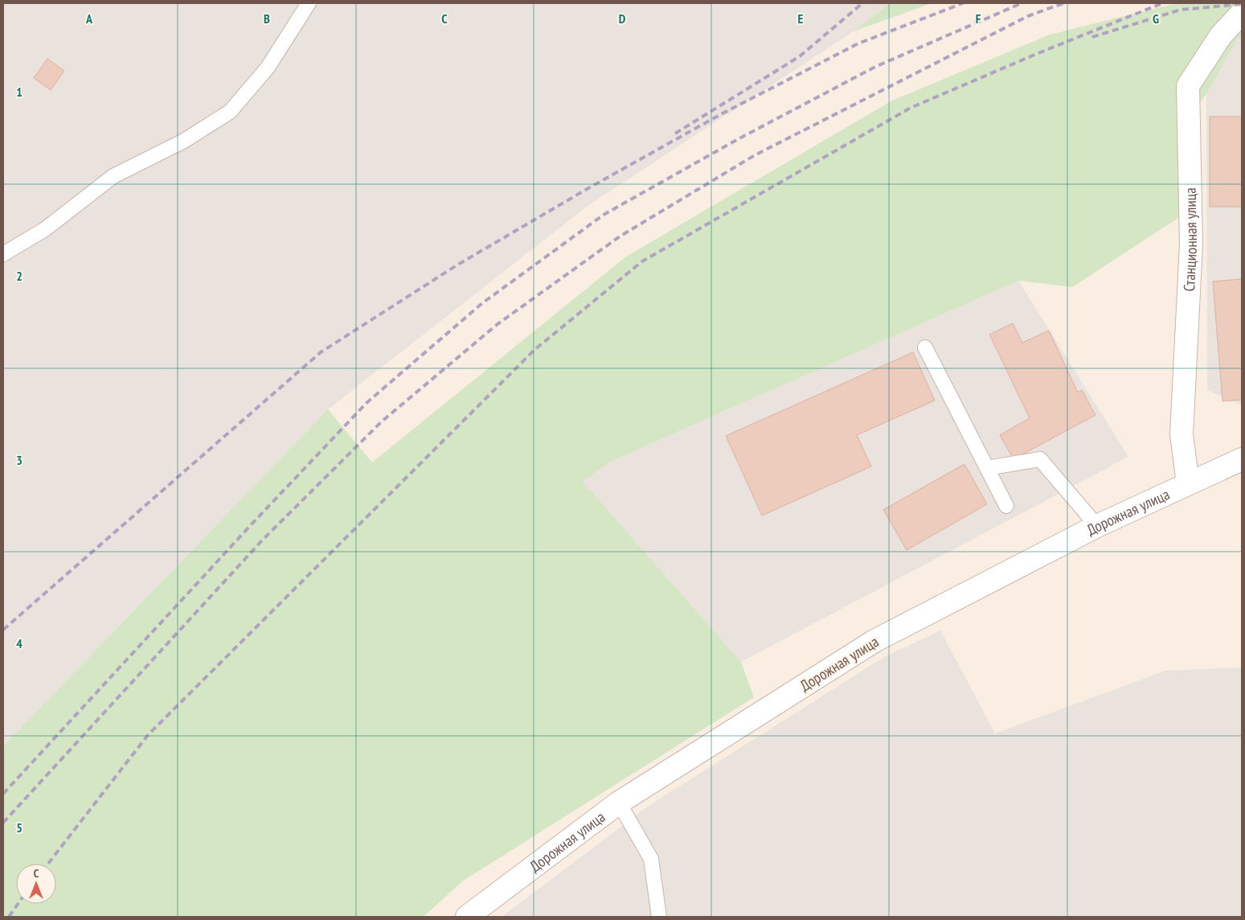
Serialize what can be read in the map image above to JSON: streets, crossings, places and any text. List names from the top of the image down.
{
  "streets": {
    "street": ["Станционная улица", "Дорожная улица"]
  },
  "crossings": [
    ["Станционная улица", "Дорожная улица"]
  ],
  "north": "top",
  "grid": {
    "columns": [
      "A",
      "B",
      "C",
      "D",
      "E",
      "F",
      "G"
    ],
    "rows": [
      "1",
      "2",
      "3",
      "4",
      "5"
    ]
  }
}
